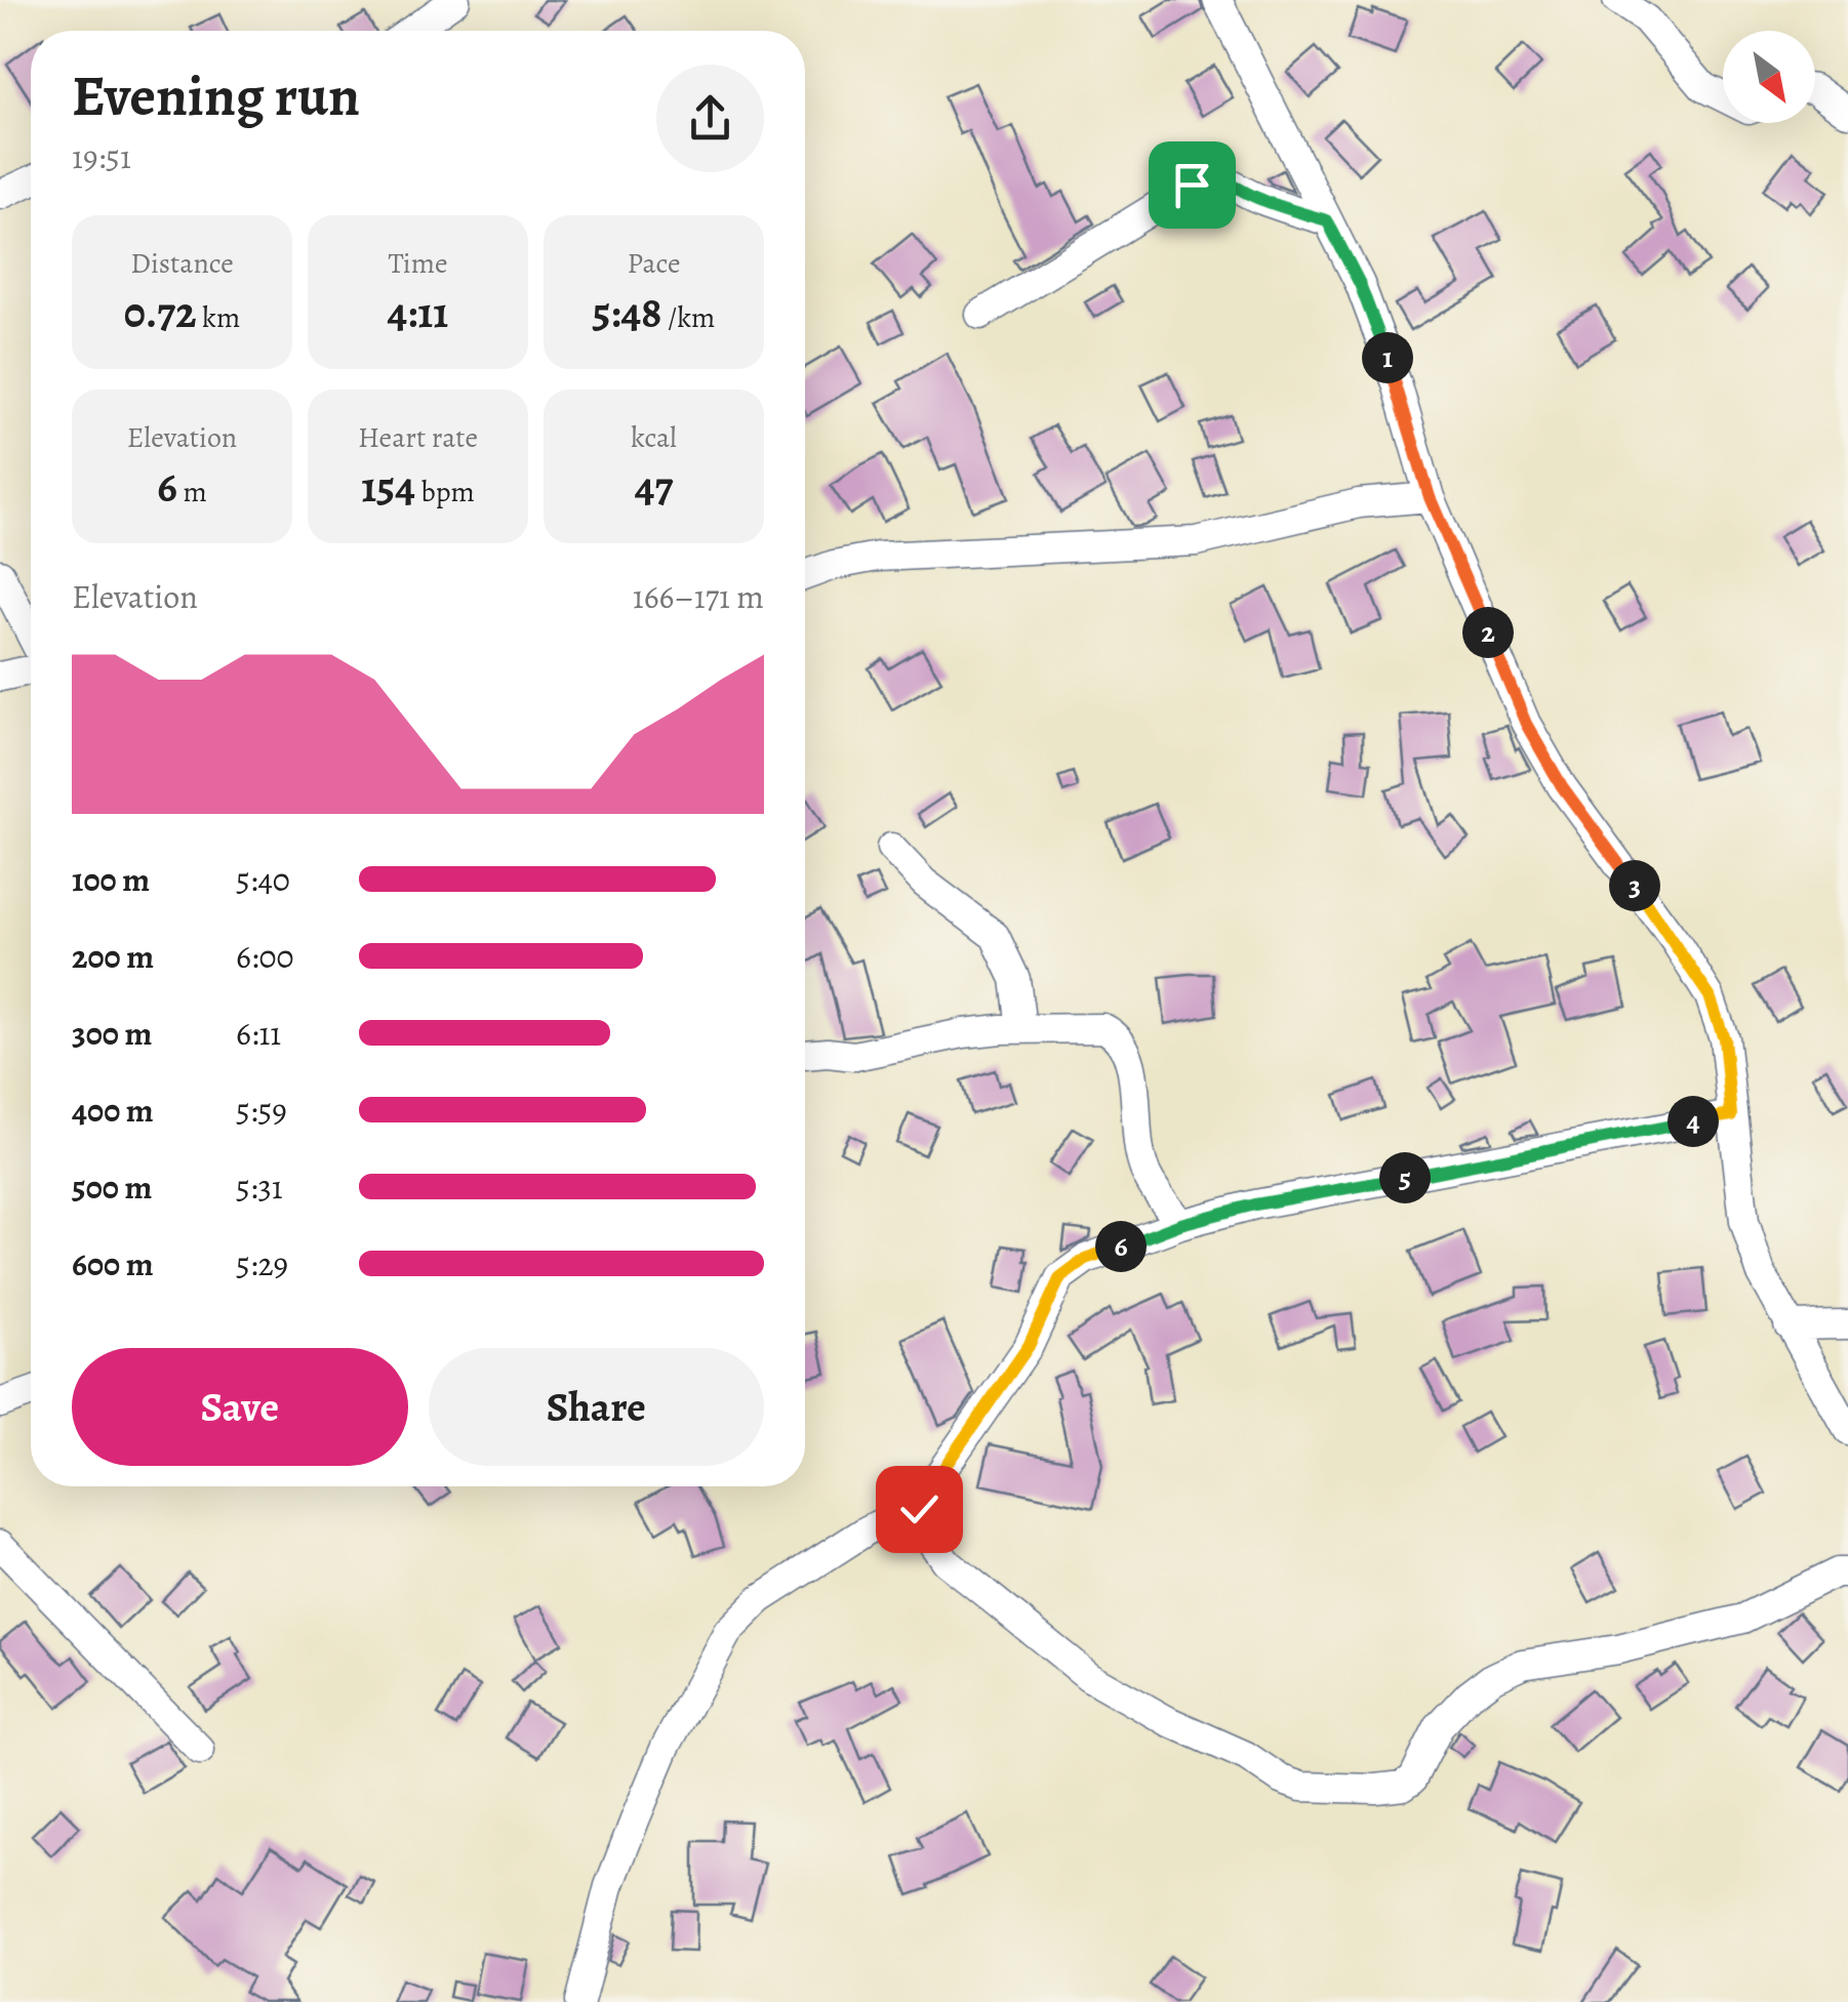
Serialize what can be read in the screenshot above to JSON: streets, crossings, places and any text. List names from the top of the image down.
{
  "north": "bottom right",
  "page": {
    "heading": ["Evening run", "19:51"],
    "stats": [
      ["Distance", "0.72 km"],
      ["Time", "4:11"],
      ["Pace", "5:48 /km"],
      ["Elevation", "6 m"],
      ["Heart rate", "154 bpm"],
      ["kcal", "47"]
    ],
    "pins": [
      "1",
      "2",
      "3",
      "4",
      "5",
      "6"
    ],
    "chart": ["Elevation", "166–171 m"],
    "list": [
      {
        "name": "100 m",
        "note": "5:40"
      },
      {
        "name": "200 m",
        "note": "6:00"
      },
      {
        "name": "300 m",
        "note": "6:11"
      },
      {
        "name": "400 m",
        "note": "5:59"
      },
      {
        "name": "500 m",
        "note": "5:31"
      },
      {
        "name": "600 m",
        "note": "5:29"
      }
    ],
    "buttons": ["Save", "Share"]
  }
}
